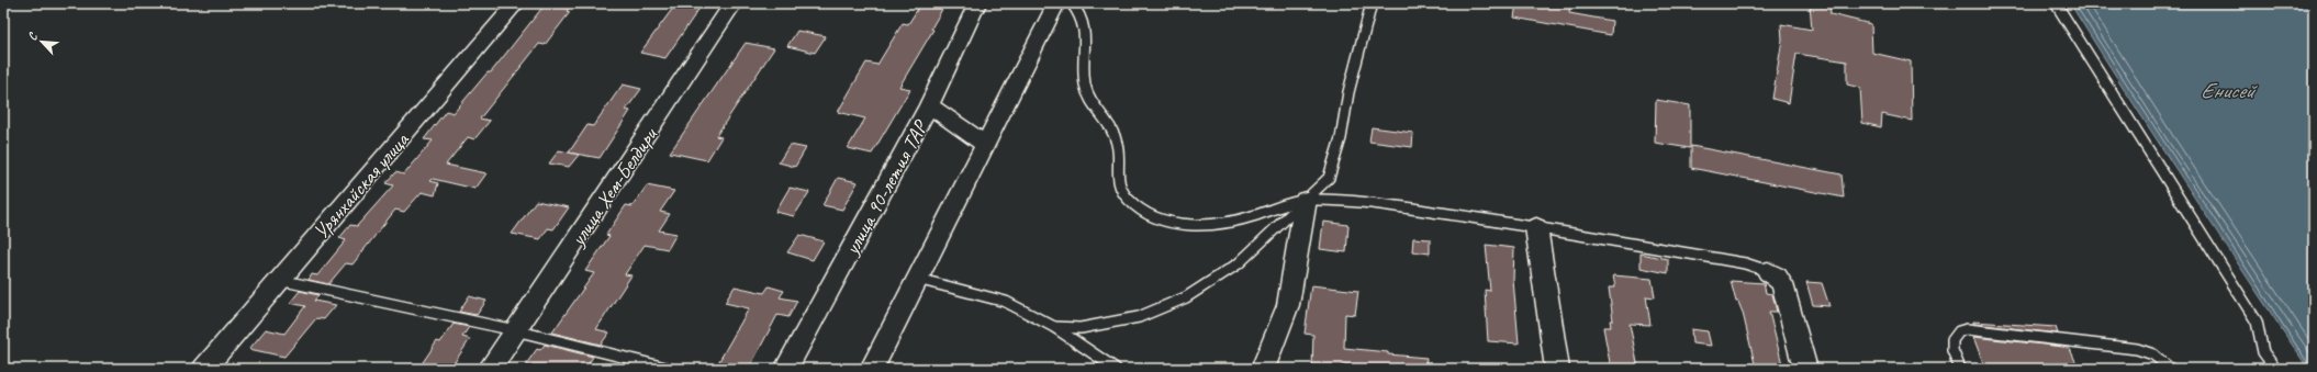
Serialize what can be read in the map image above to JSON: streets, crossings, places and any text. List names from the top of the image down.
{
  "streets": {
    "street": ["Урянхайская улица", "улица Хем-Белдири", "улица 90-летия ТАР"]
  },
  "water": ["Енисей"],
  "north": "top left"
}
